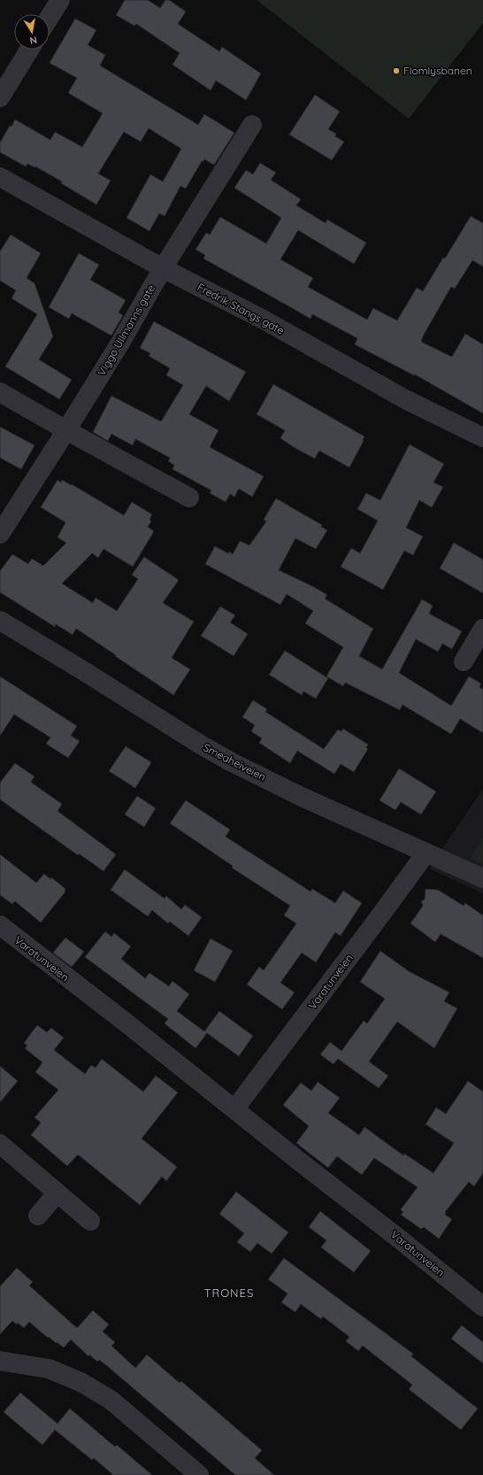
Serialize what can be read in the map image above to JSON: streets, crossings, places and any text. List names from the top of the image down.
{
  "streets": {
    "street": [
      "Fredrik Stangs gate",
      "Viggo Ullmanns gate",
      "Smeaheiveien",
      "Varatunveien"
    ]
  },
  "crossings": [
    ["Fredrik Stangs gate", "Viggo Ullmanns gate"],
    ["Smeaheiveien", "Varatunveien"]
  ],
  "districts": ["TRONES"],
  "places": ["Flomlysbanen"],
  "north": "bottom"
}
